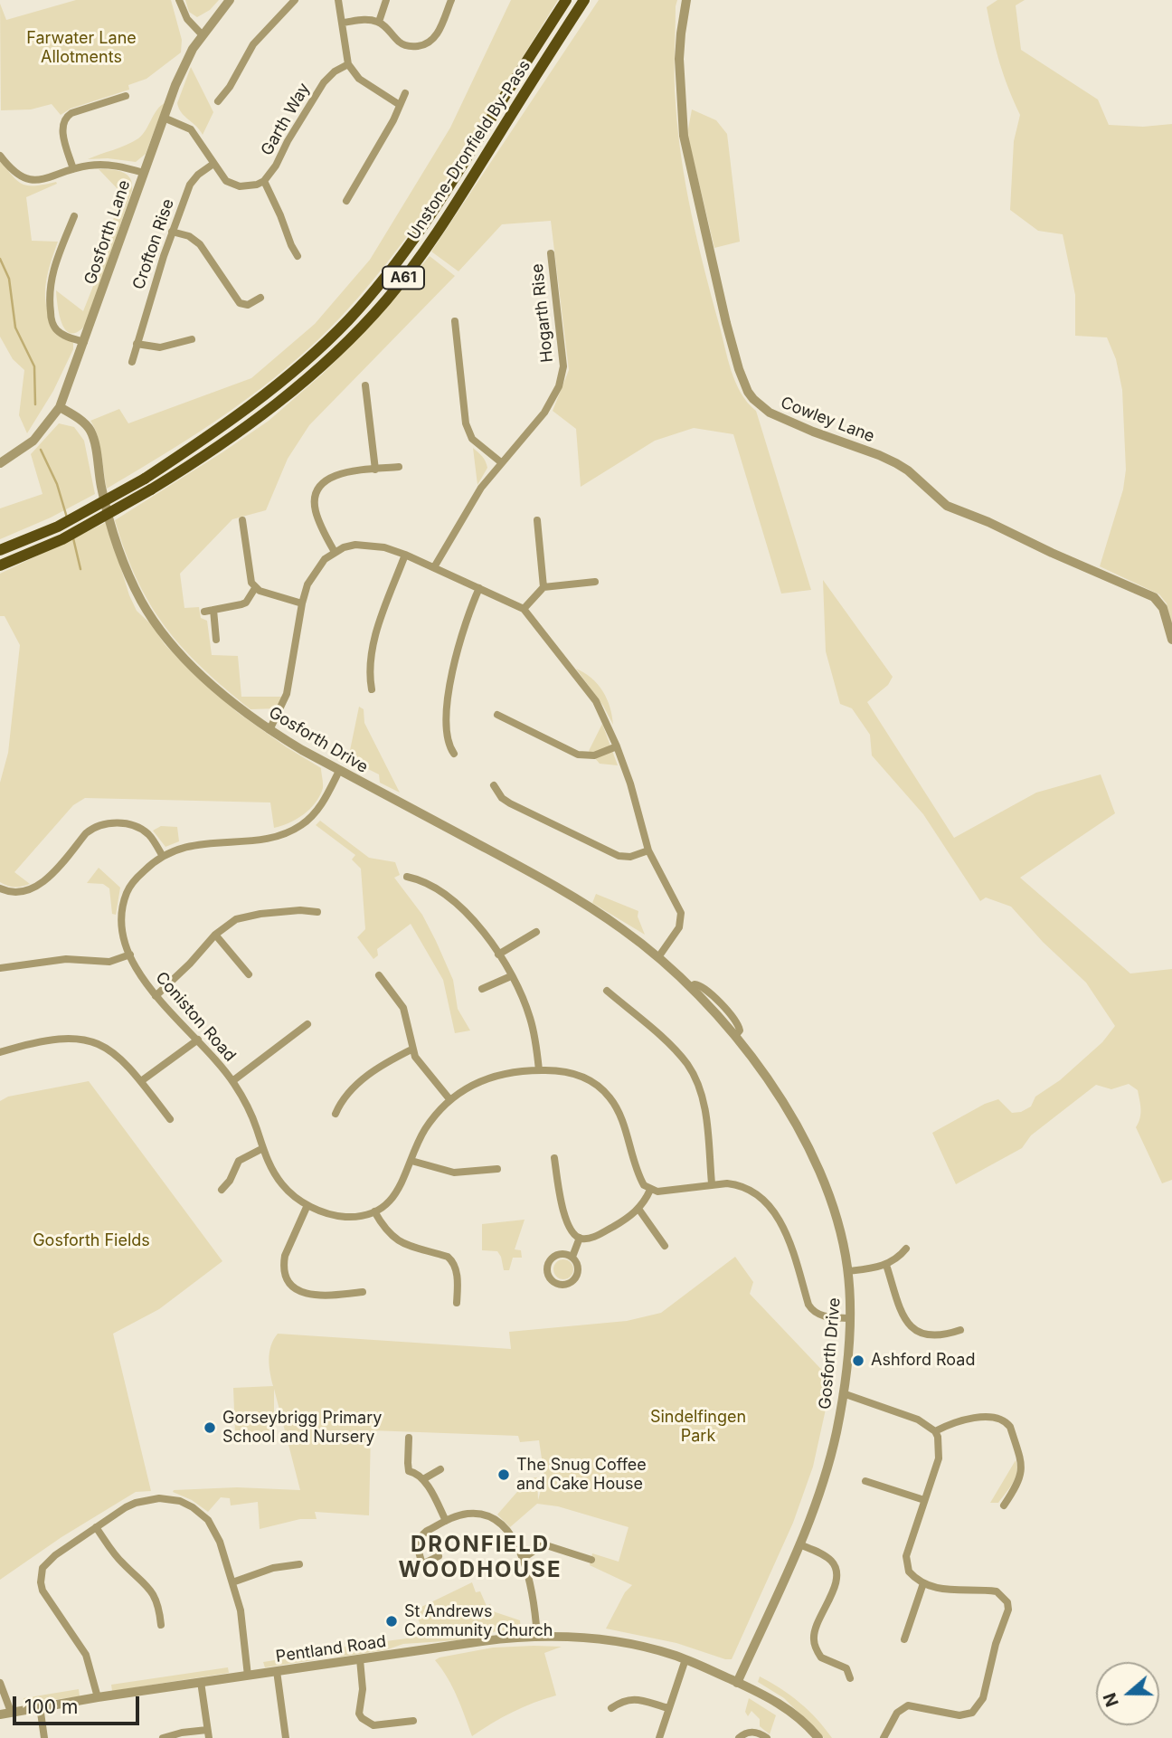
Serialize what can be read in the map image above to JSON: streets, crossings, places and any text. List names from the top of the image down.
{
  "streets": {
    "highway": ["Unstone-Dronfield By-Pass", "A61"],
    "street": [
      "Garth Way",
      "Gosforth Lane",
      "Crofton Rise",
      "Hogarth Rise",
      "Cowley Lane",
      "Gosforth Drive",
      "Coniston Road",
      "Pentland Road"
    ]
  },
  "crossings": [
    ["Gosforth Lane", "Gosforth Drive"],
    ["Gosforth Drive", "Coniston Road"],
    ["Gosforth Drive", "Pentland Road"]
  ],
  "districts": ["DRONFIELD WOODHOUSE"],
  "parks": ["Farwater Lane Allotments", "Gosforth Fields", "Sindelfingen Park"],
  "places": [
    "Ashford Road",
    "Gorseybrigg Primary School and Nursery",
    "The Snug Coffee and Cake House",
    "St Andrews Community Church"
  ],
  "scale_bar": "100 m",
  "north": "left"
}
